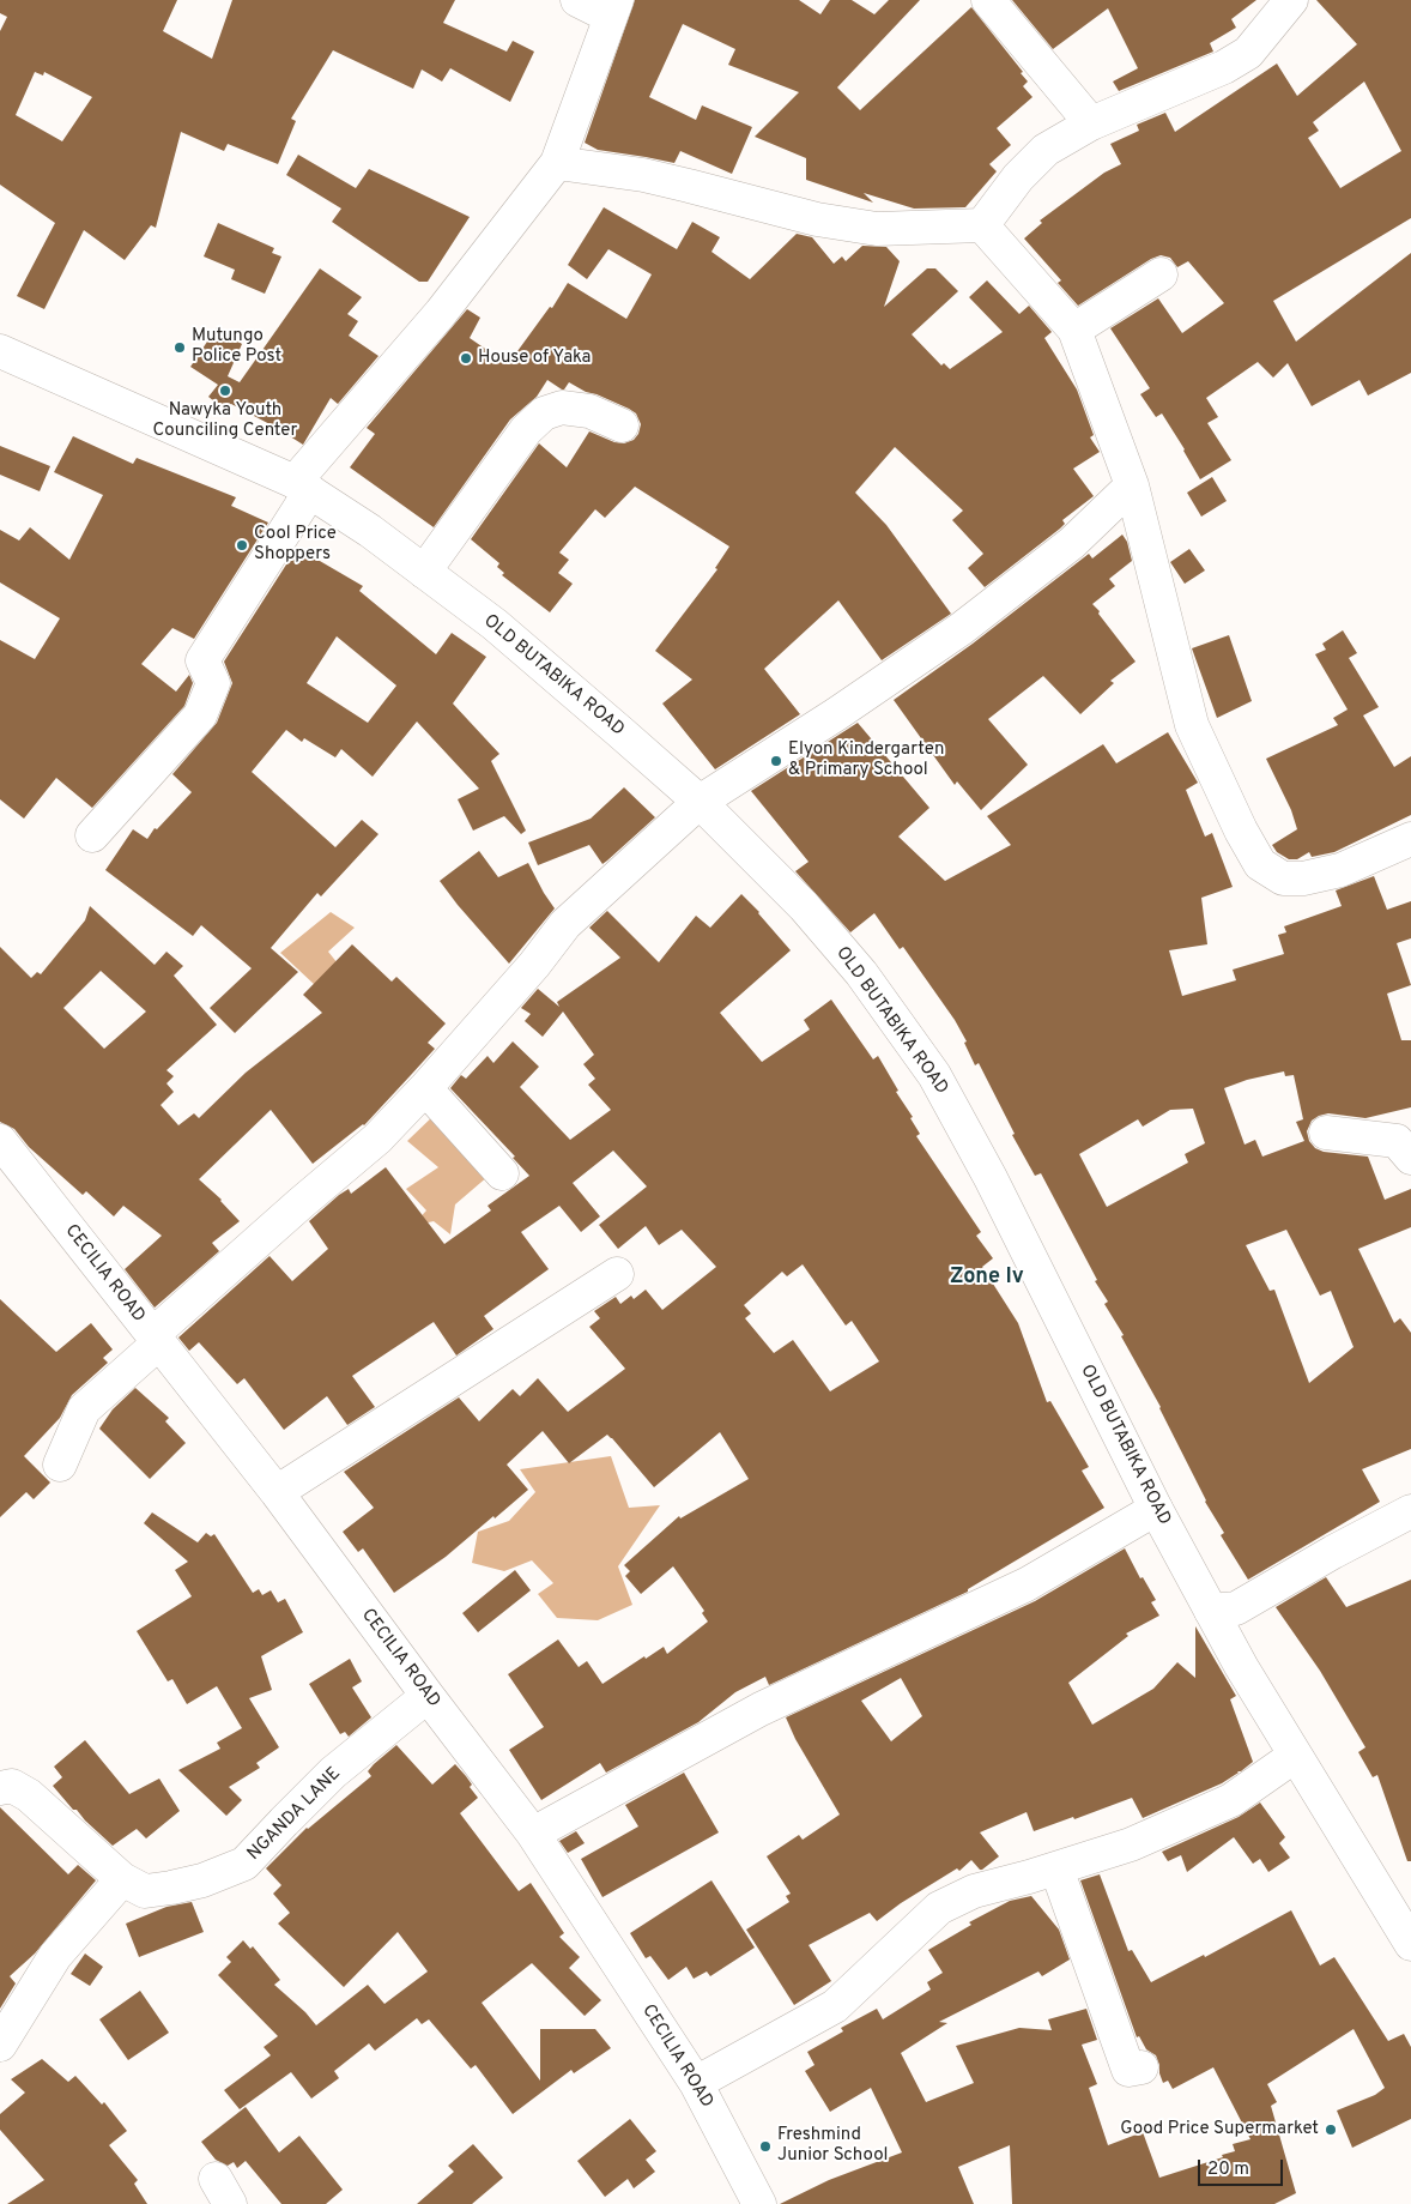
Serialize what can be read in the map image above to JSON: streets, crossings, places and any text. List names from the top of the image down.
{
  "streets": {
    "street": ["OLD BUTABIKA ROAD", "CECILIA ROAD", "NGANDA LANE"]
  },
  "crossings": [
    ["CECILIA ROAD", "NGANDA LANE"]
  ],
  "districts": ["Zone Iv"],
  "places": [
    "Mutungo Police Post",
    "House of Yaka",
    "Nawyka Youth Counciling Center",
    "Cool Price Shoppers",
    "Elyon Kindergarten & Primary School",
    "Good Price Supermarket",
    "Freshmind Junior School"
  ],
  "scale_bar": "20 m"
}
